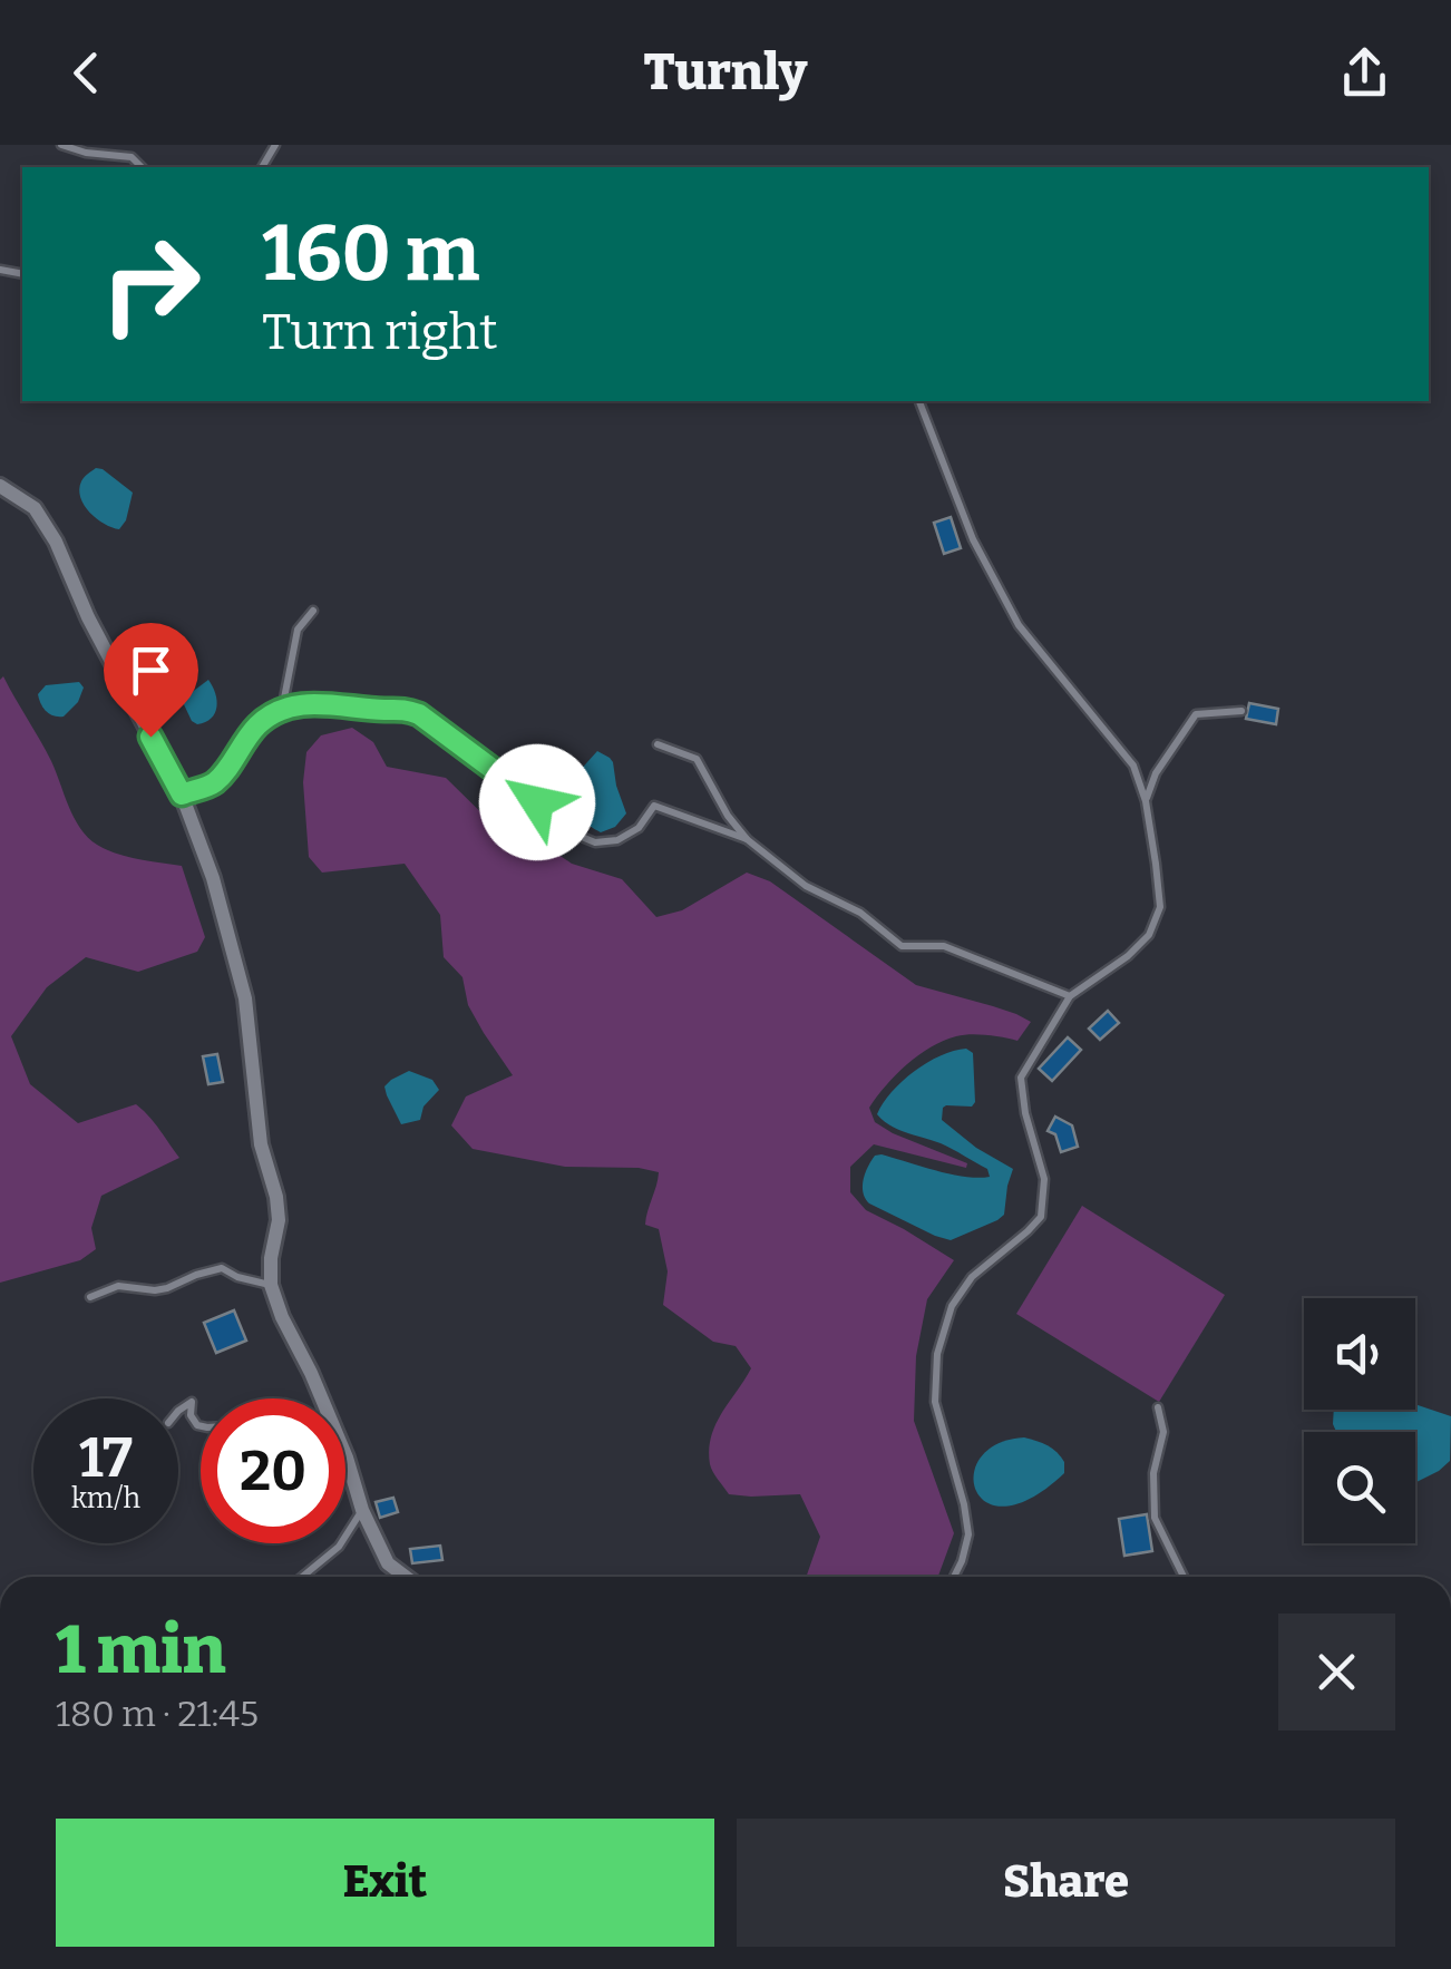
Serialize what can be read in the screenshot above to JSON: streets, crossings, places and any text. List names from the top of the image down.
{
  "page": {
    "header": "Turnly",
    "turn": ["160 m", "Turn right"],
    "speed": "17 km/h",
    "limit": "20",
    "heading": ["1 min", "180 m · 21:45"],
    "buttons": ["Exit", "Share"]
  }
}
